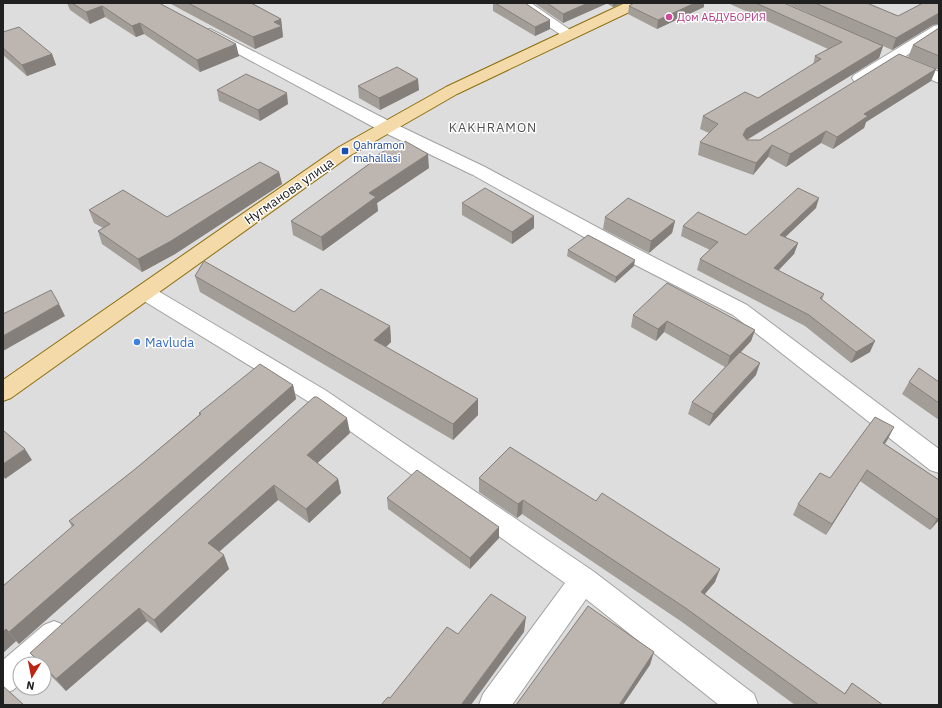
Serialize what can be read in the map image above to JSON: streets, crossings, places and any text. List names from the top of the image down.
{
  "streets": {
    "main road": ["Нугманова улица"]
  },
  "districts": ["KAKHRAMON"],
  "places": {
    "other": ["Дом АБДУБОРИЯ", "Mavluda"],
    "transit": ["Qahramon mahallasi"]
  },
  "north": "bottom"
}
